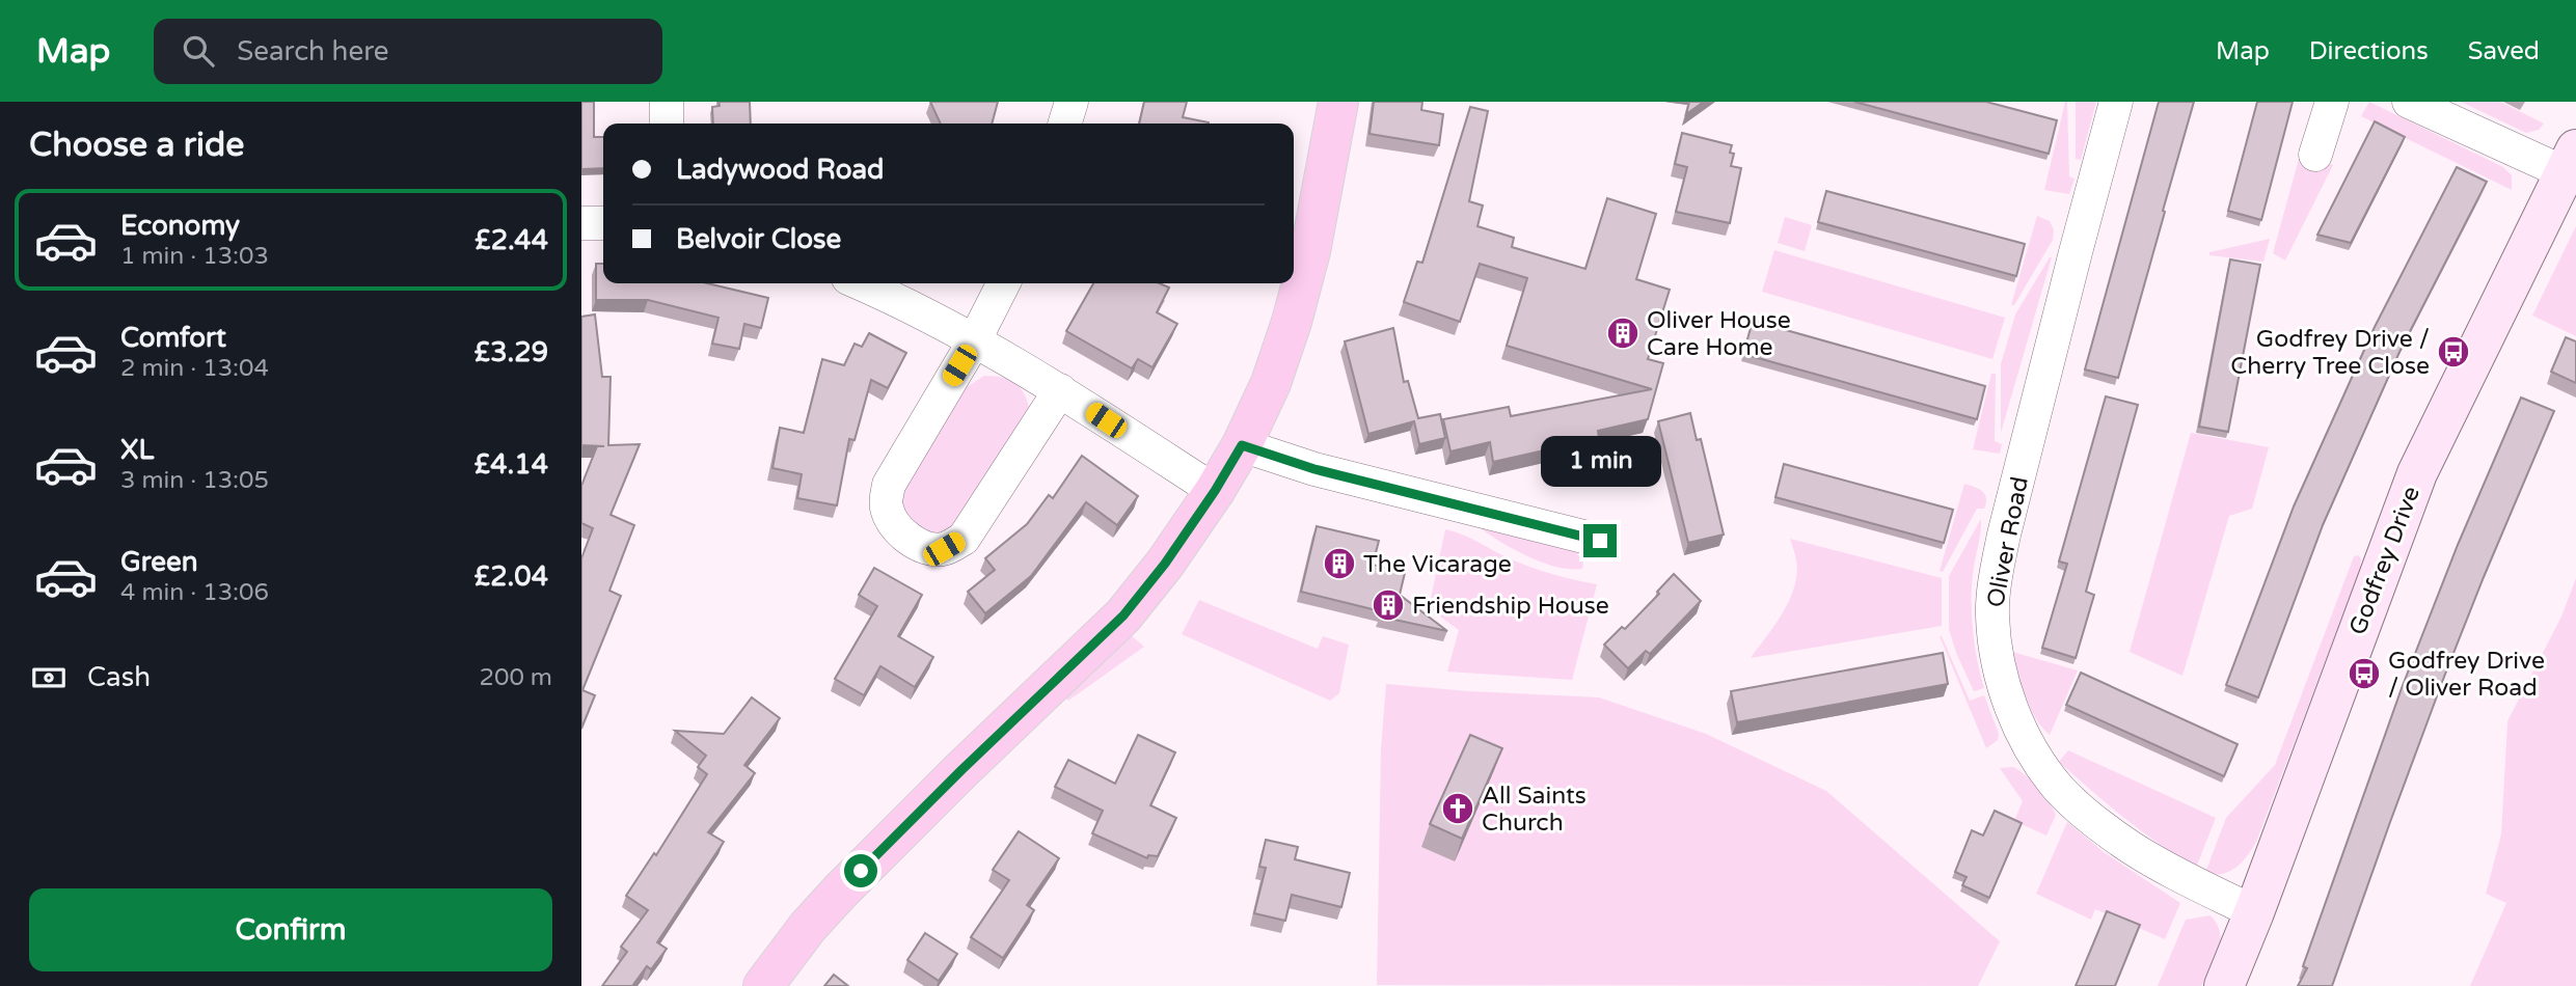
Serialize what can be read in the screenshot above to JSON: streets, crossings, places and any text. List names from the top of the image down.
{
  "streets": {
    "street": ["Oliver Road", "Godfrey Drive"]
  },
  "crossings": [
    ["Oliver Road", "Godfrey Drive"]
  ],
  "places": {
    "building": ["Oliver House Care Home", "The Vicarage", "Friendship House"],
    "bus stop": ["Godfrey Drive / Cherry Tree Close", "Godfrey Drive / Oliver Road"],
    "church": ["All Saints Church"]
  },
  "page": {
    "header": "Map",
    "search": "Search here",
    "nav": ["Map", "Directions", "Saved"],
    "heading": "Choose a ride",
    "banner": ["Ladywood Road", "Belvoir Close"],
    "list": [
      {
        "name": "Economy",
        "note": "1 min · 13:03",
        "value": "£2.44"
      },
      {
        "name": "Comfort",
        "note": "2 min · 13:04",
        "value": "£3.29"
      },
      {
        "name": "XL",
        "note": "3 min · 13:05",
        "value": "£4.14"
      },
      {
        "name": "Green",
        "note": "4 min · 13:06",
        "value": "£2.04"
      }
    ],
    "bubble": "1 min",
    "pay": ["Cash", "200 m"],
    "buttons": "Confirm"
  }
}
